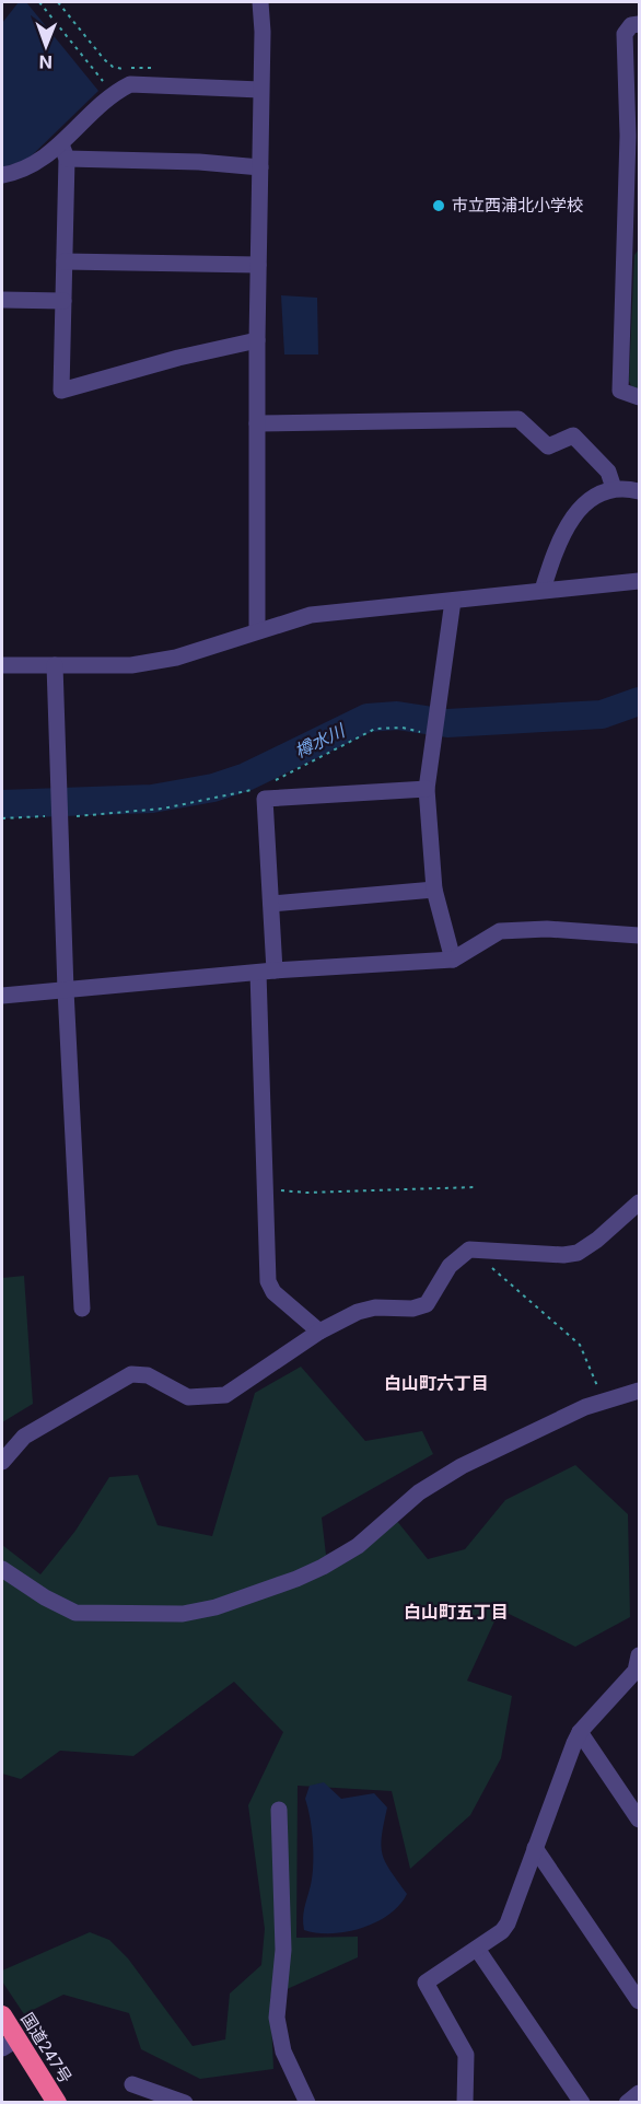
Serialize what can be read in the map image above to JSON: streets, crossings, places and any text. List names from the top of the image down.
{
  "streets": {
    "highway": ["国道247号"]
  },
  "districts": ["白山町六丁目", "白山町五丁目"],
  "water": ["樽水川"],
  "places": ["市立西浦北小学校"],
  "north": "bottom"
}
